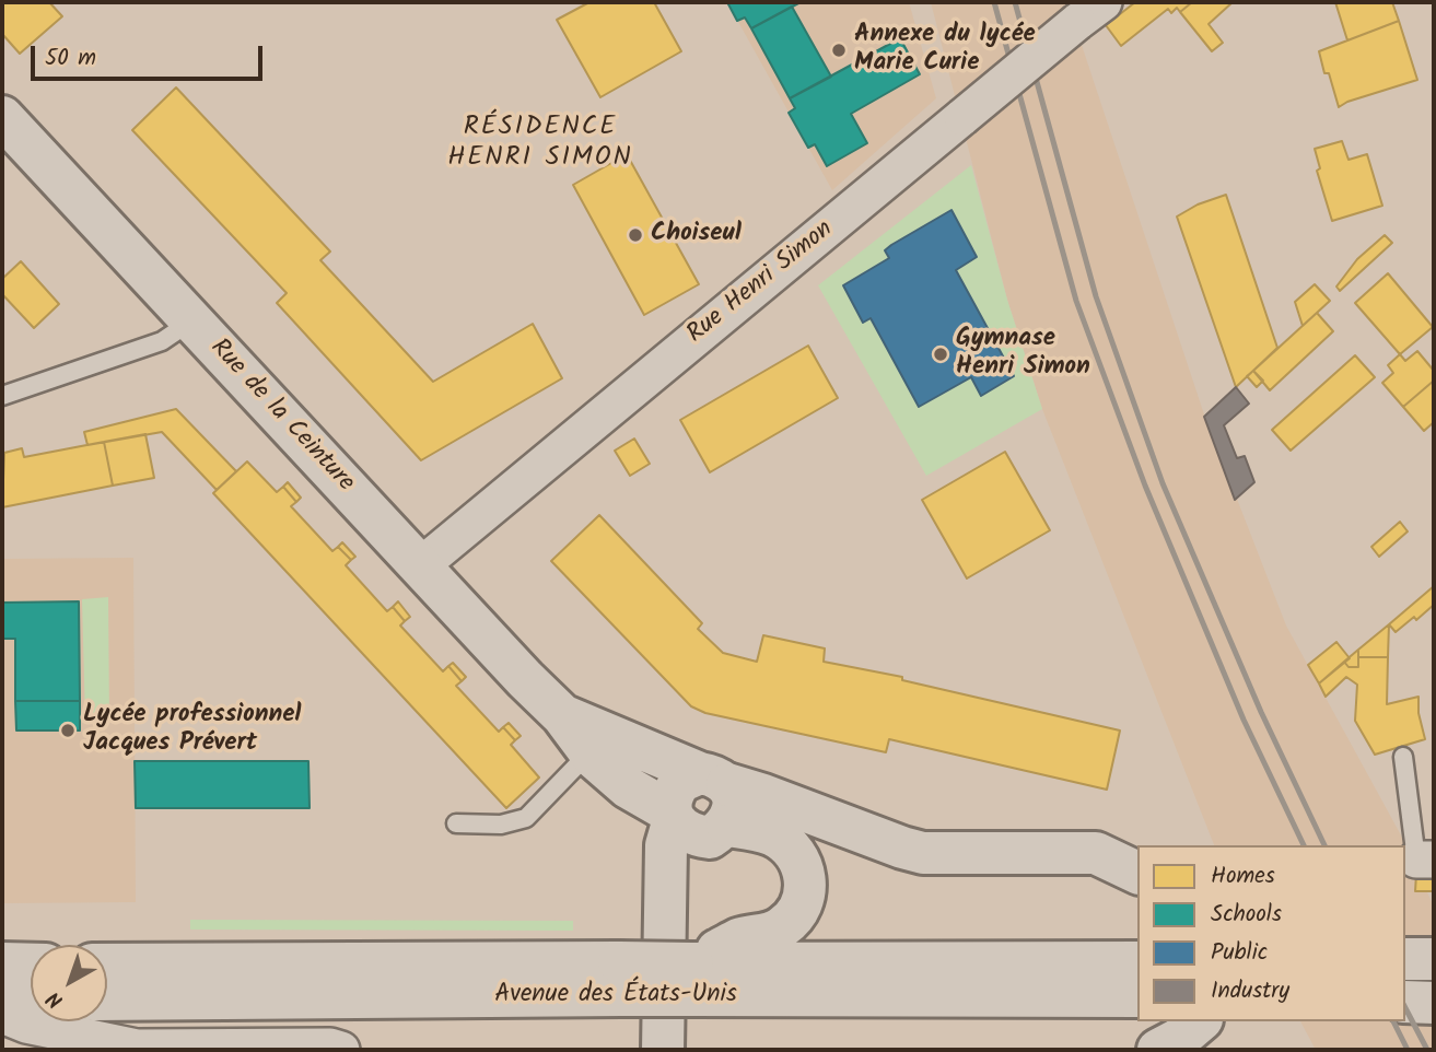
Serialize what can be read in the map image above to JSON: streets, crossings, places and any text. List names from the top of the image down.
{
  "streets": {
    "main road": ["Rue de la Ceinture", "Avenue des États-Unis"],
    "street": ["Rue Henri Simon"]
  },
  "crossings": [
    ["Rue Henri Simon", "Rue de la Ceinture"],
    ["Rue de la Ceinture", "Avenue des États-Unis"]
  ],
  "districts": ["RÉSIDENCE HENRI SIMON"],
  "places": [
    "Annexe du lycée Marie Curie",
    "Choiseul",
    "Gymnase Henri Simon",
    "Lycée professionnel Jacques Prévert"
  ],
  "legend": [
    "Homes",
    "Schools",
    "Public",
    "Industry"
  ],
  "scale_bar": "50 m",
  "north": "bottom left"
}
